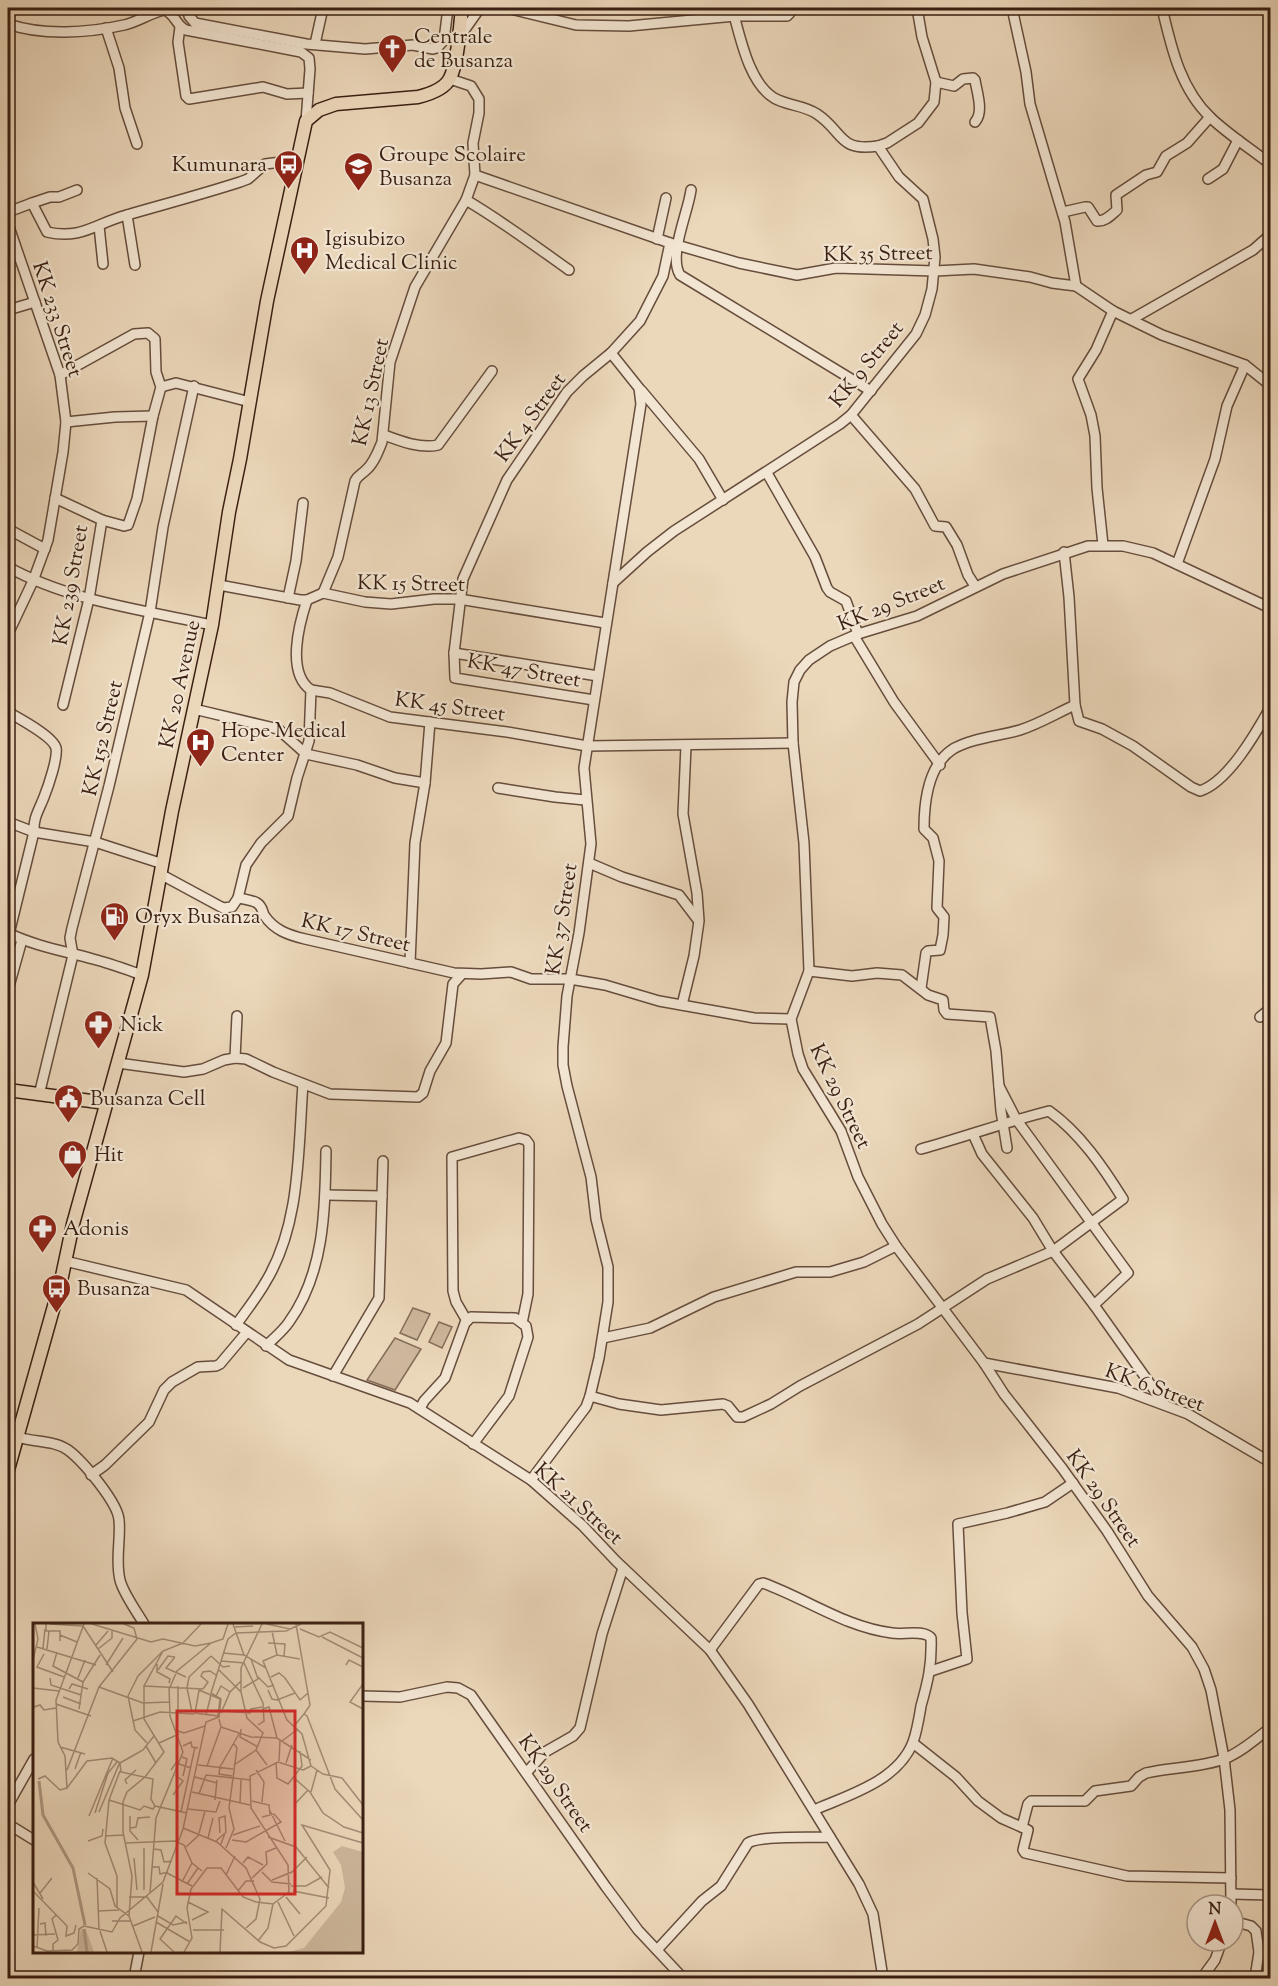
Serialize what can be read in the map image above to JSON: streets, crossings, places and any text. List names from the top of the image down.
{
  "streets": {
    "main road": ["KK 20 Avenue"],
    "street": [
      "KK 35 Street",
      "KK 233 Street",
      "KK 9 Street",
      "KK 13 Street",
      "KK 4 Street",
      "KK 15 Street",
      "KK 239 Street",
      "KK 29 Street",
      "KK 47 Street",
      "KK 45 Street",
      "KK 152 Street",
      "KK 37 Street",
      "KK 17 Street",
      "KK 6 Street",
      "KK 21 Street"
    ]
  },
  "crossings": [
    ["KK 35 Street", "KK 9 Street"],
    ["KK 35 Street", "KK 13 Street"],
    ["KK 35 Street", "KK 4 Street"],
    ["KK 233 Street", "KK 239 Street"],
    ["KK 9 Street", "KK 37 Street"],
    ["KK 13 Street", "KK 15 Street"],
    ["KK 4 Street", "KK 15 Street"],
    ["KK 4 Street", "KK 47 Street"],
    ["KK 15 Street", "KK 47 Street"],
    ["KK 15 Street", "KK 37 Street"],
    ["KK 29 Street", "KK 45 Street"],
    ["KK 29 Street", "KK 17 Street"],
    ["KK 29 Street", "KK 6 Street"],
    ["KK 47 Street", "KK 37 Street"],
    ["KK 20 Avenue", "KK 21 Street"],
    ["KK 45 Street", "KK 37 Street"],
    ["KK 37 Street", "KK 17 Street"],
    ["KK 37 Street", "KK 21 Street"]
  ],
  "places": {
    "church": ["Centrale de Busanza"],
    "bus stop": ["Kumunara", "Busanza"],
    "school or university": ["Groupe Scolaire Busanza"],
    "hospital": ["Igisubizo Medical Clinic", "Hope Medical Center"],
    "fuel station": ["Oryx Busanza"],
    "pharmacy": ["Nick", "Adonis"],
    "public building": ["Busanza Cell"],
    "shop": ["Hit"]
  },
  "north": "top"
}
